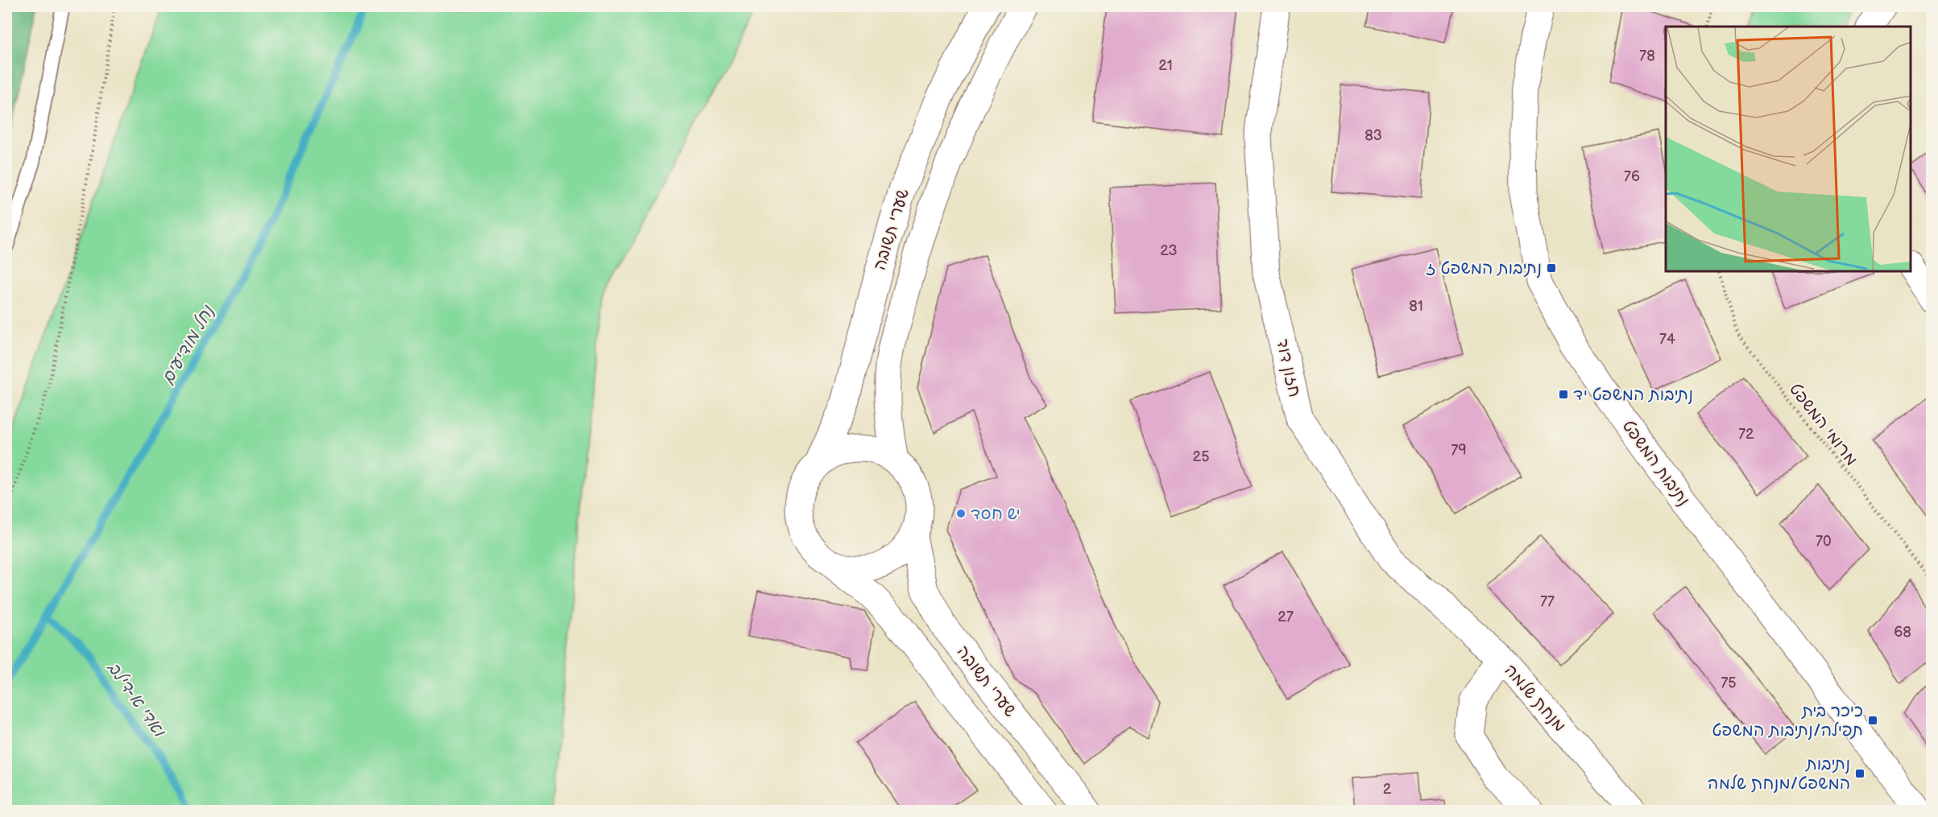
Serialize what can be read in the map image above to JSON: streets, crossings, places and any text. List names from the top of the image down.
{
  "streets": {
    "street": [
      "שערי תשובה",
      "חזון דוד",
      "נתיבות המשפט",
      "מנחת שלמה"
    ],
    "path": ["מרומי המשפט"]
  },
  "crossings": [
    ["חזון דוד", "מנחת שלמה"]
  ],
  "water": ["נחל מודיעים", "ואדי א-דילב"],
  "places": {
    "transit": [
      "נתיבות המשפט ז",
      "נתיבות המשפט יד",
      "כיכר בית תפילה/נתיבות המשפט",
      "נתיבות המשפט/מנחת שלמה"
    ],
    "other": ["יש חסד"]
  },
  "house_numbers": [
    "78",
    "21",
    "83",
    "76",
    "23",
    "81",
    "74",
    "72",
    "79",
    "25",
    "70",
    "77",
    "27",
    "68",
    "75",
    "2"
  ]
}
